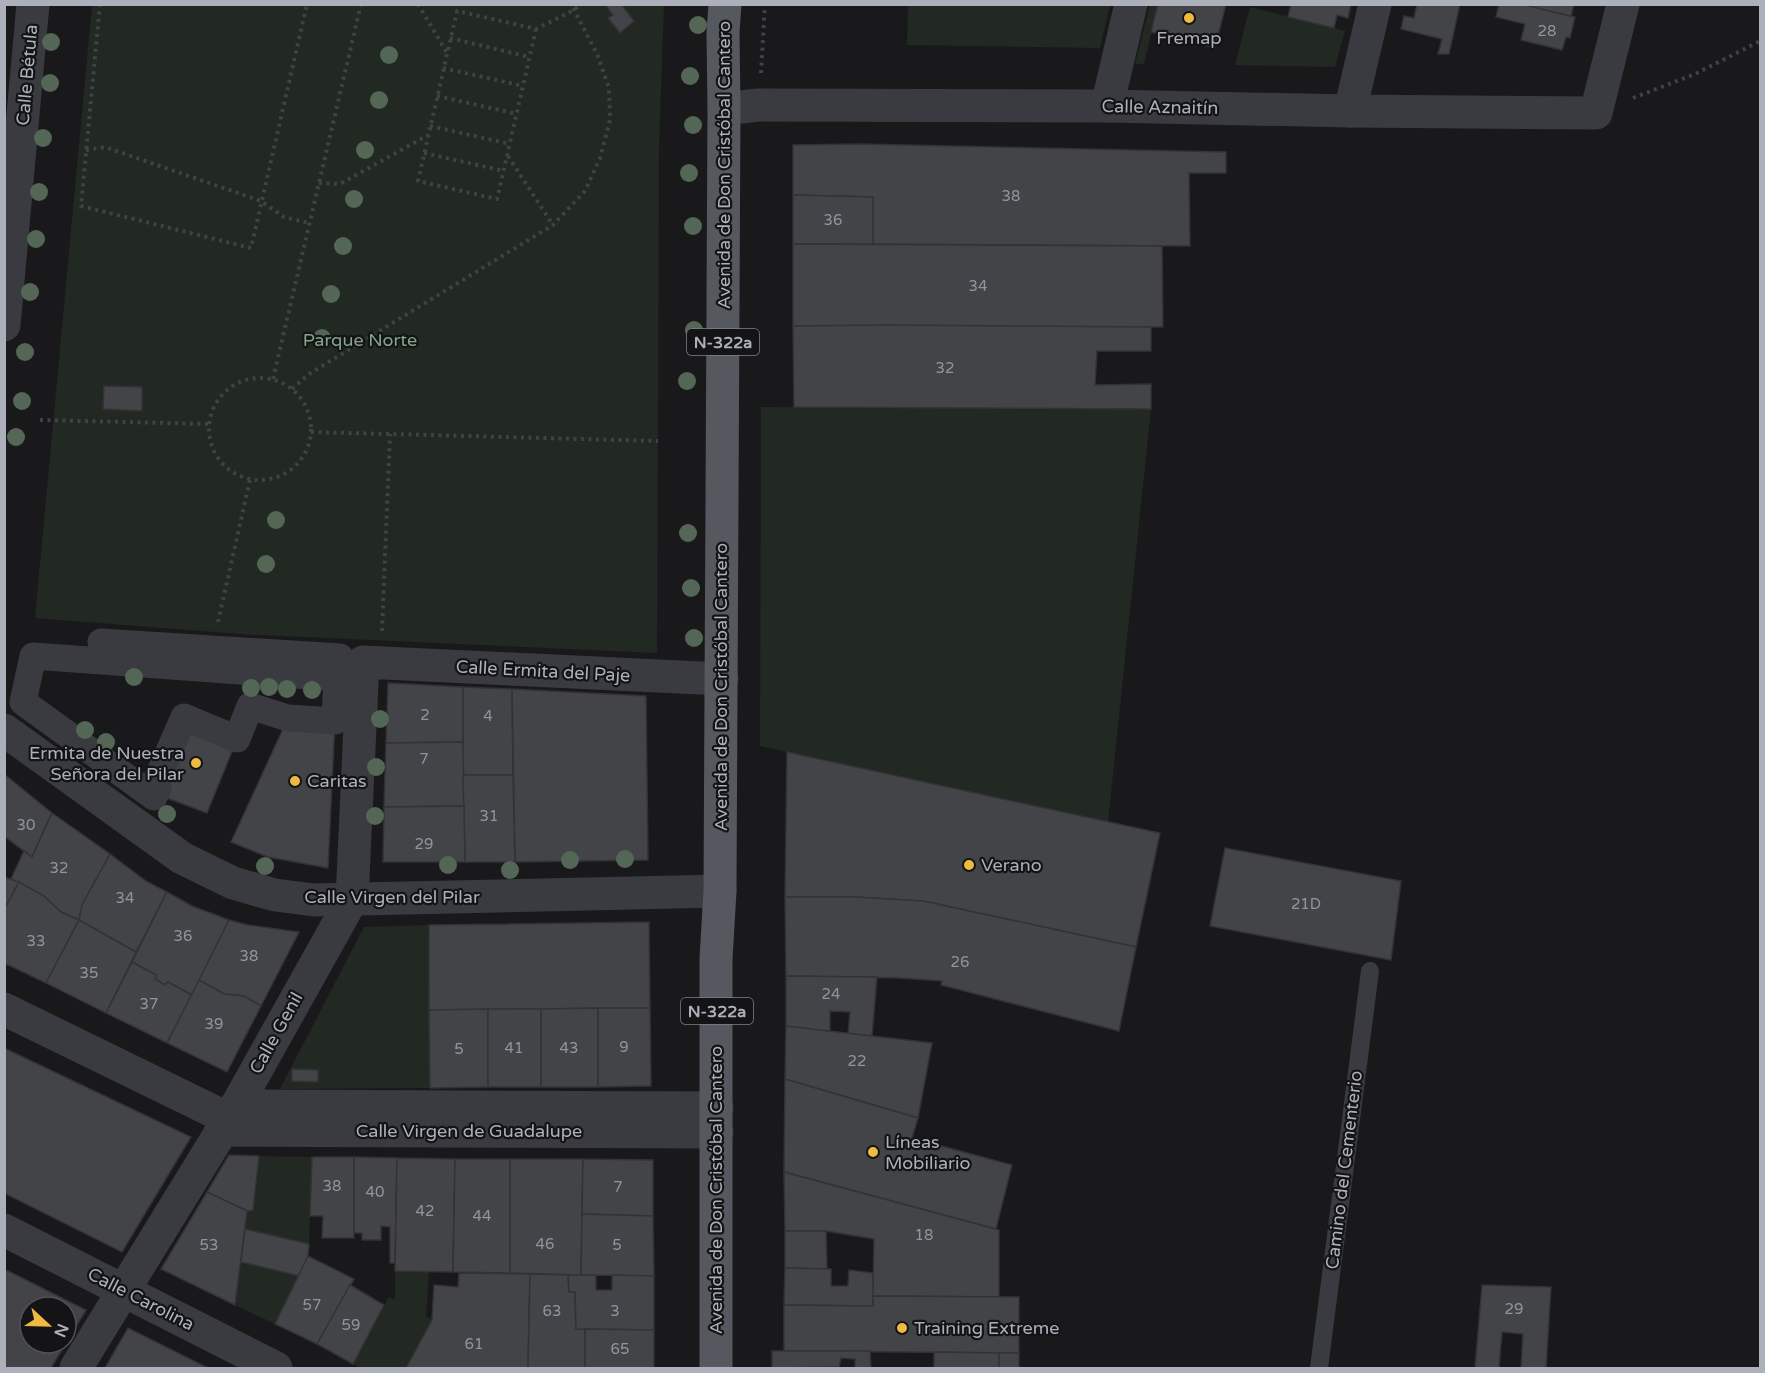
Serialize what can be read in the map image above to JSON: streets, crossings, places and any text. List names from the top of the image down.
{
  "streets": {
    "main road": ["Avenida de Don Cristóbal Cantero", "N-322a"],
    "street": [
      "Calle Bétula",
      "Calle Aznaitín",
      "Calle Ermita del Paje",
      "Calle Virgen del Pilar",
      "Calle Genil",
      "Calle Virgen de Guadalupe",
      "Calle Carolina"
    ],
    "lane": ["Camino del Cementerio"]
  },
  "crossings": [
    ["Calle Aznaitín", "Avenida de Don Cristóbal Cantero"],
    ["Avenida de Don Cristóbal Cantero", "Calle Ermita del Paje"],
    ["Avenida de Don Cristóbal Cantero", "Calle Virgen del Pilar"],
    ["Avenida de Don Cristóbal Cantero", "Calle Virgen de Guadalupe"],
    ["Calle Ermita del Paje", "Calle Genil"],
    ["Calle Virgen del Pilar", "Calle Genil"],
    ["Calle Genil", "Calle Virgen de Guadalupe"],
    ["Calle Genil", "Calle Carolina"]
  ],
  "parks": ["Parque Norte"],
  "places": [
    "Fremap",
    "Ermita de Nuestra Señora del Pilar",
    "Caritas",
    "Verano",
    "Líneas Mobiliario",
    "Training Extreme"
  ],
  "house_numbers": [
    "28",
    "38",
    "36",
    "34",
    "32",
    "2",
    "4",
    "7",
    "31",
    "30",
    "29",
    "32",
    "34",
    "21D",
    "36",
    "33",
    "38",
    "26",
    "35",
    "24",
    "37",
    "39",
    "9",
    "41",
    "43",
    "5",
    "22",
    "38",
    "7",
    "40",
    "42",
    "44",
    "18",
    "46",
    "53",
    "5",
    "57",
    "29",
    "63",
    "3",
    "59",
    "61",
    "65"
  ],
  "north": "right"
}
